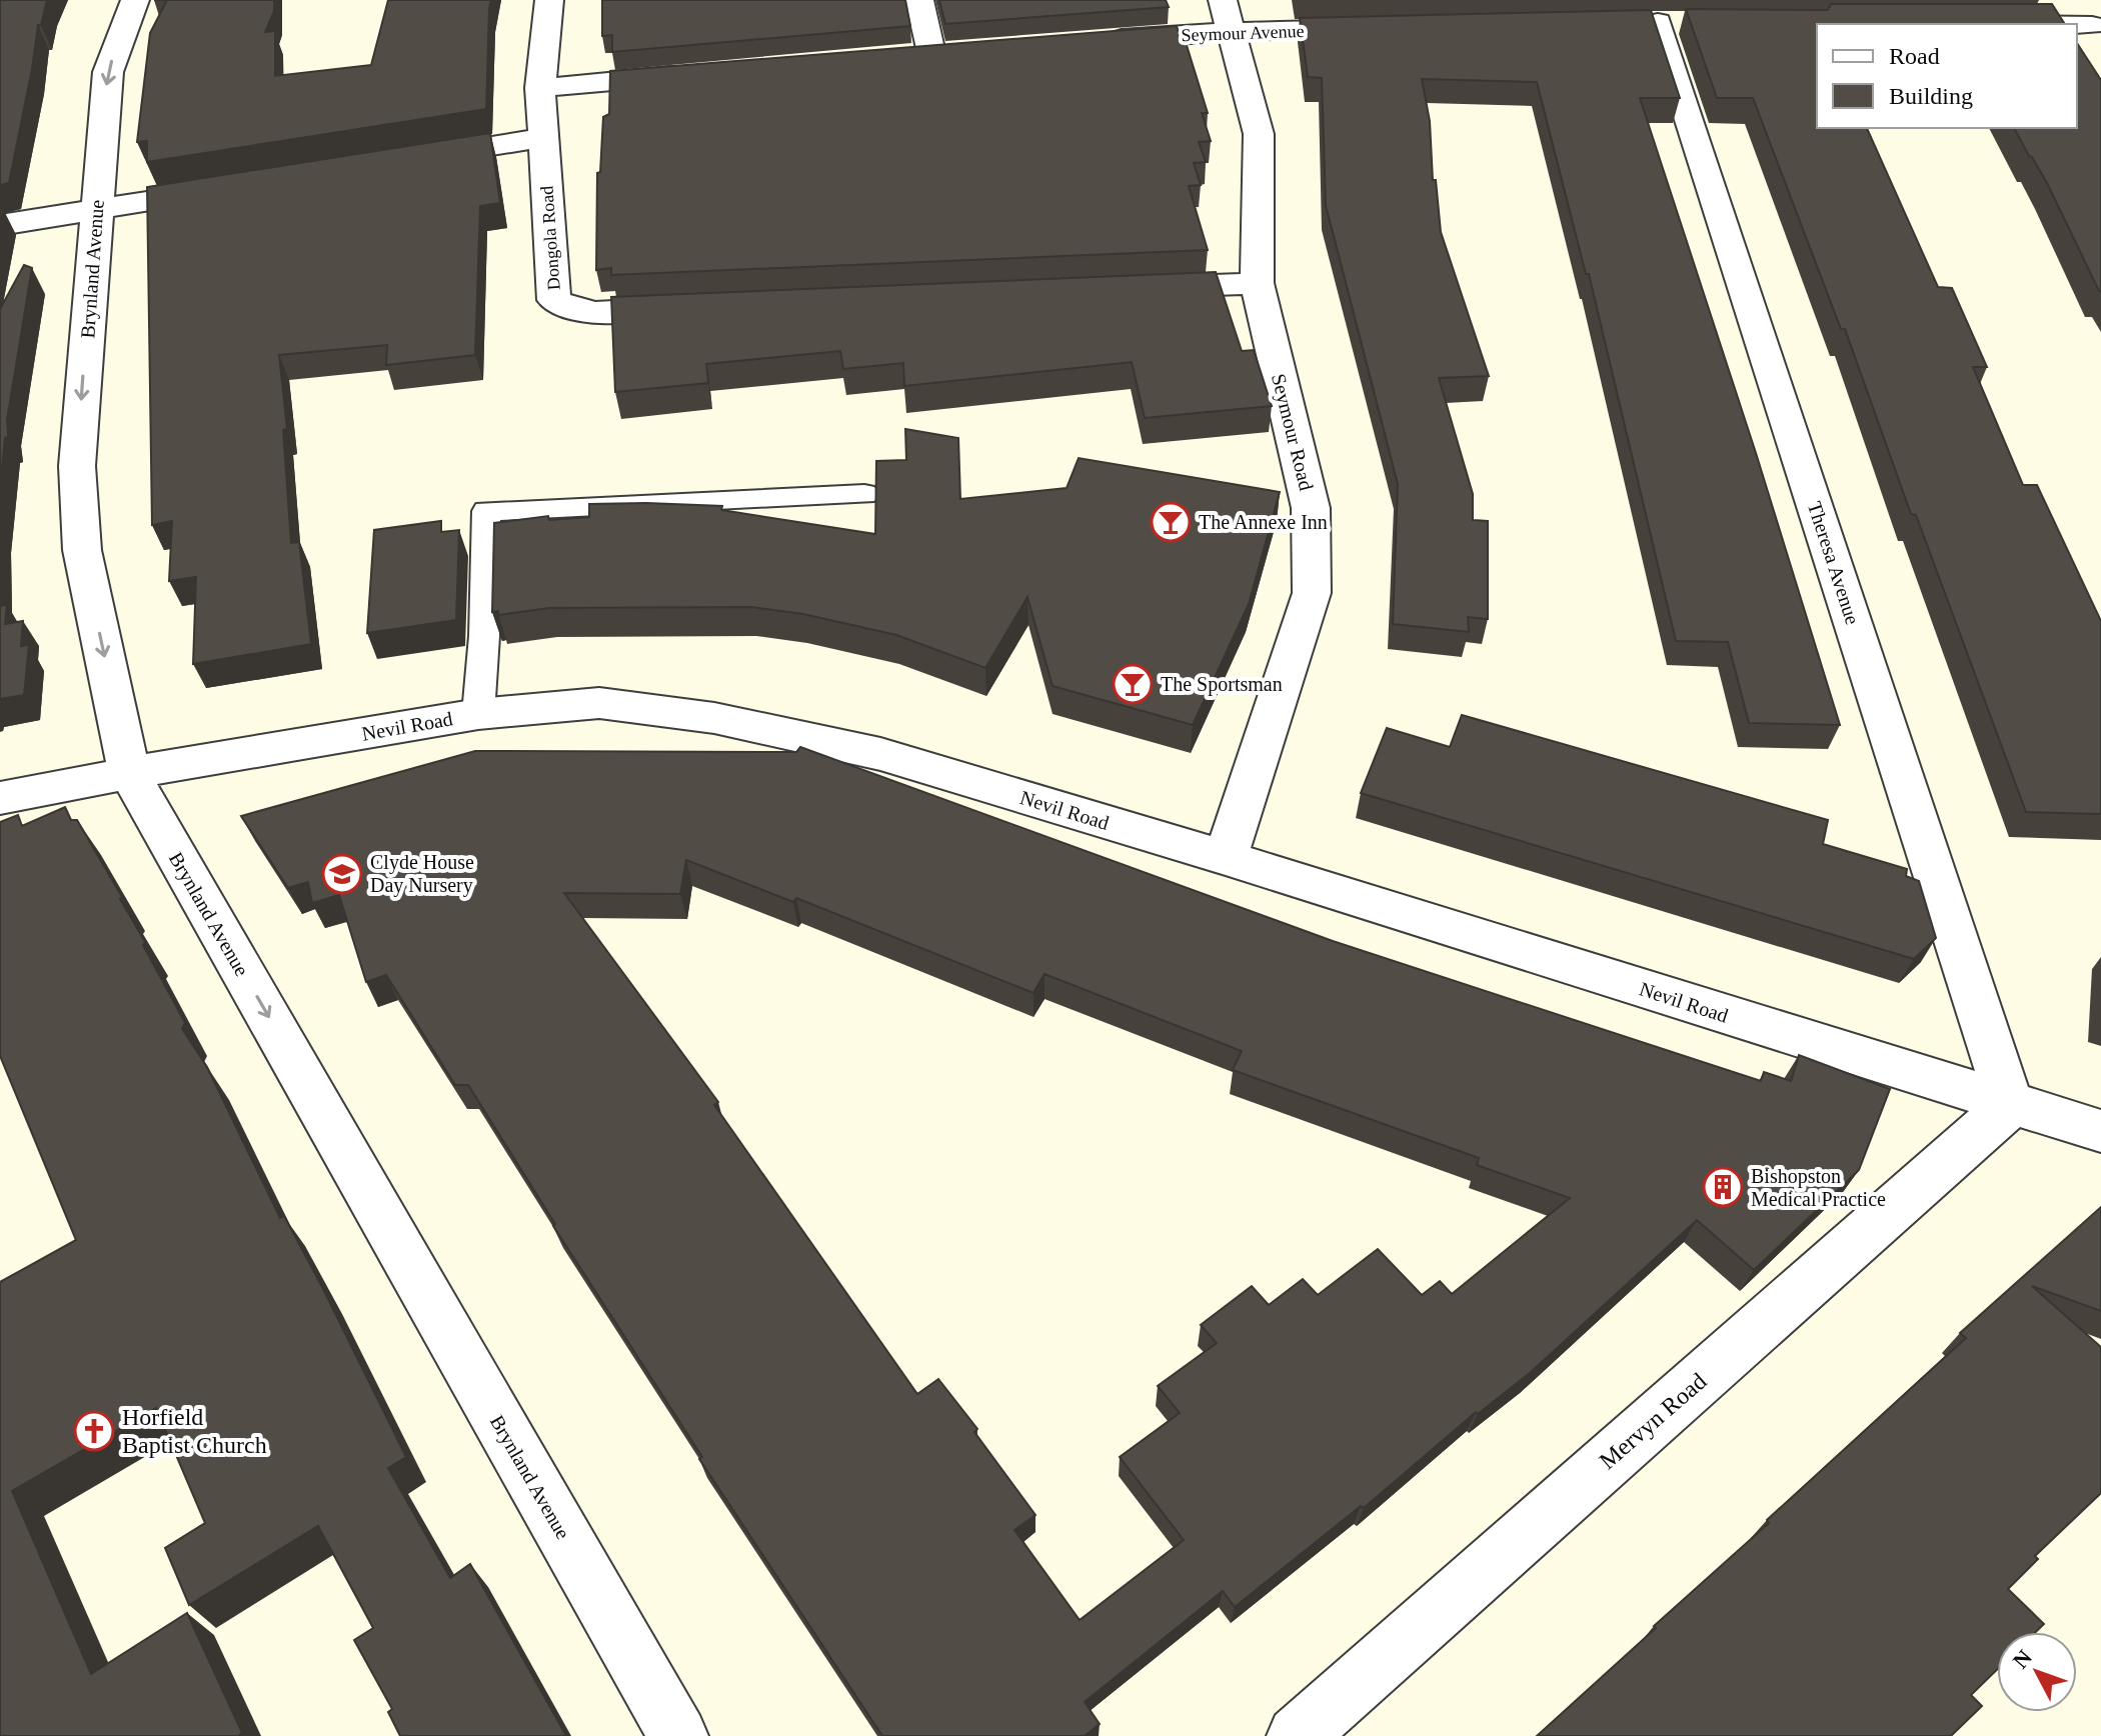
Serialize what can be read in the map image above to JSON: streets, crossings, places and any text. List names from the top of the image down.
{
  "streets": {
    "street": [
      "Seymour Avenue",
      "Dongola Road",
      "Brynland Avenue",
      "Seymour Road",
      "Theresa Avenue",
      "Nevil Road",
      "Mervyn Road"
    ]
  },
  "crossings": [
    ["Seymour Avenue", "Seymour Road"],
    ["Brynland Avenue", "Nevil Road"],
    ["Seymour Road", "Nevil Road"],
    ["Theresa Avenue", "Nevil Road"],
    ["Theresa Avenue", "Mervyn Road"],
    ["Nevil Road", "Mervyn Road"]
  ],
  "one_way": ["Brynland Avenue"],
  "places": {
    "bar": ["The Annexe Inn", "The Sportsman"],
    "school or university": ["Clyde House Day Nursery"],
    "building": ["Bishopston Medical Practice"],
    "church": ["Horfield Baptist Church"]
  },
  "legend": ["Road", "Building"],
  "north": "top left"
}
